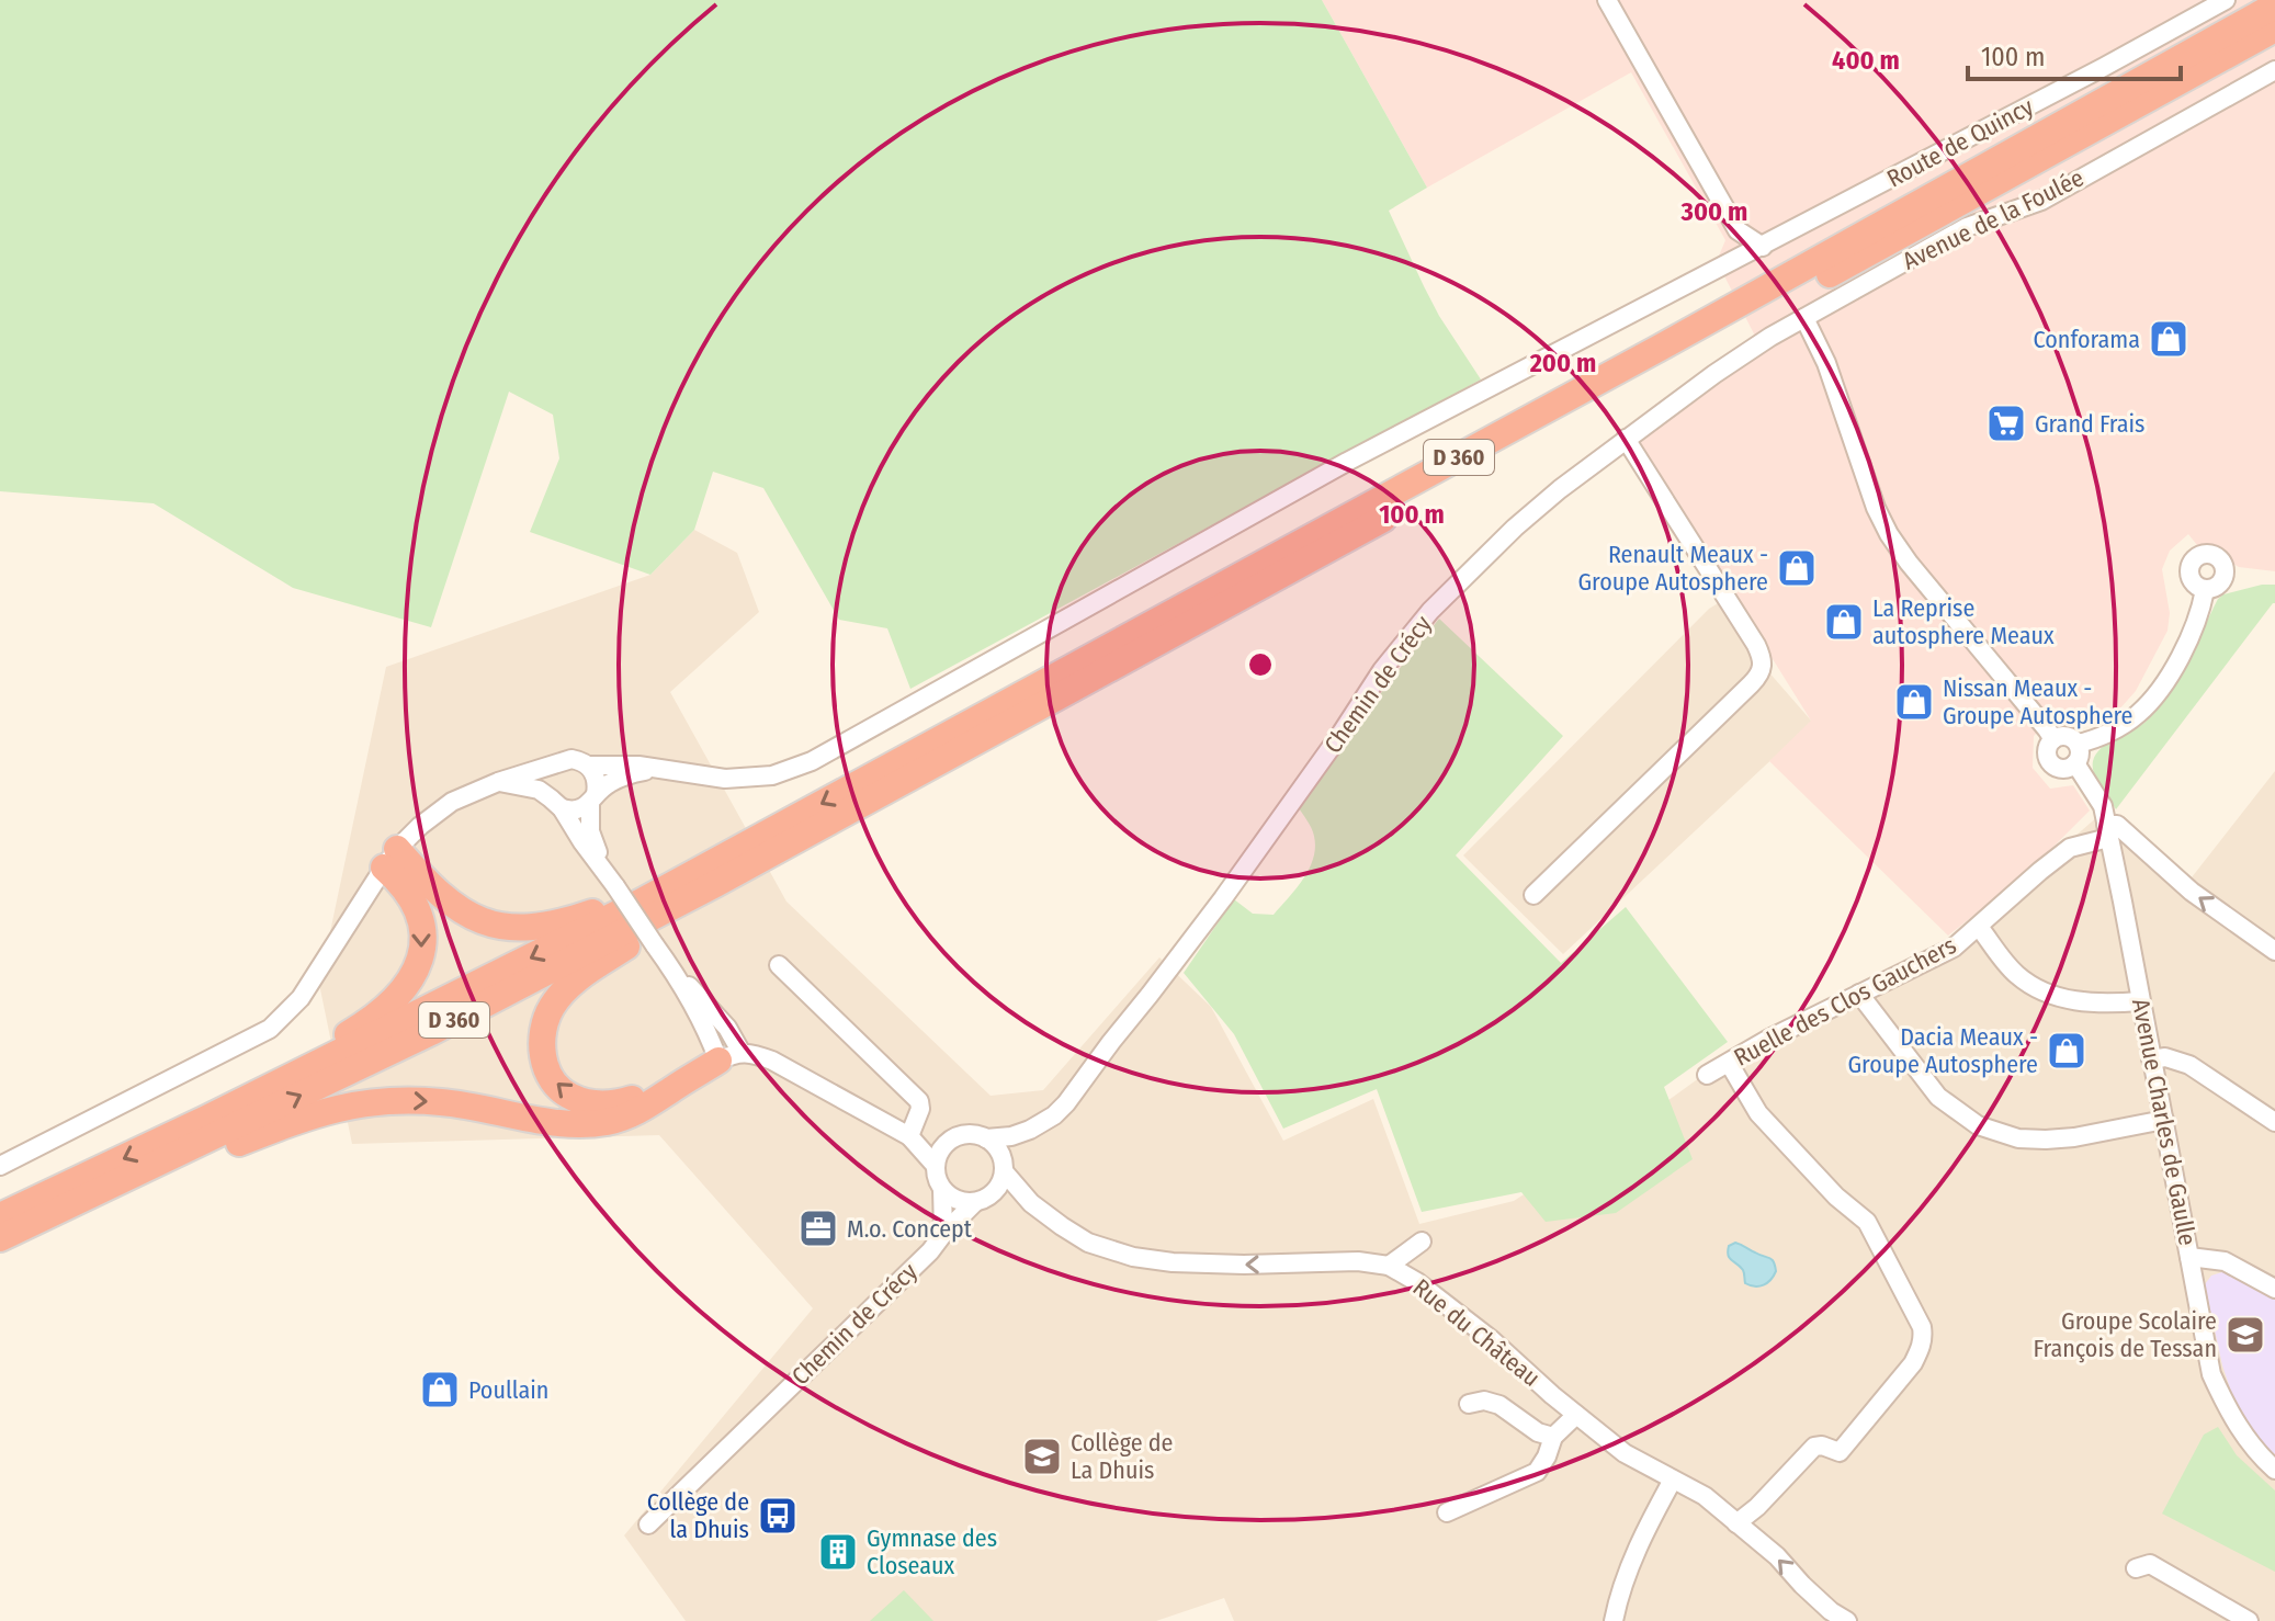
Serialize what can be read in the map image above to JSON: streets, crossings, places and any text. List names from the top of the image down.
{
  "streets": {
    "highway": ["D 360"],
    "street": [
      "Route de Quincy",
      "Avenue de la Foulée",
      "Chemin de Crécy",
      "Ruelle des Clos Gauchers",
      "Avenue Charles de Gaulle",
      "Rue du Château"
    ]
  },
  "crossings": [
    ["Avenue de la Foulée", "Chemin de Crécy"],
    ["Chemin de Crécy", "Rue du Château"],
    ["Ruelle des Clos Gauchers", "Avenue Charles de Gaulle"]
  ],
  "one_way": ["Rue du Château"],
  "places": {
    "shop": [
      "Conforama",
      "Renault Meaux - Groupe Autosphere",
      "La Reprise autosphere Meaux",
      "Nissan Meaux - Groupe Autosphere",
      "Dacia Meaux - Groupe Autosphere",
      "Poullain"
    ],
    "supermarket": ["Grand Frais"],
    "office": ["M.o. Concept"],
    "school or university": ["Groupe Scolaire François de Tessan", "Collège de La Dhuis"],
    "bus stop": ["Collège de la Dhuis"],
    "building": ["Gymnase des Closeaux"]
  },
  "scale_bar": "100 m",
  "rings": [
    "400 m",
    "300 m",
    "200 m",
    "100 m"
  ]
}
